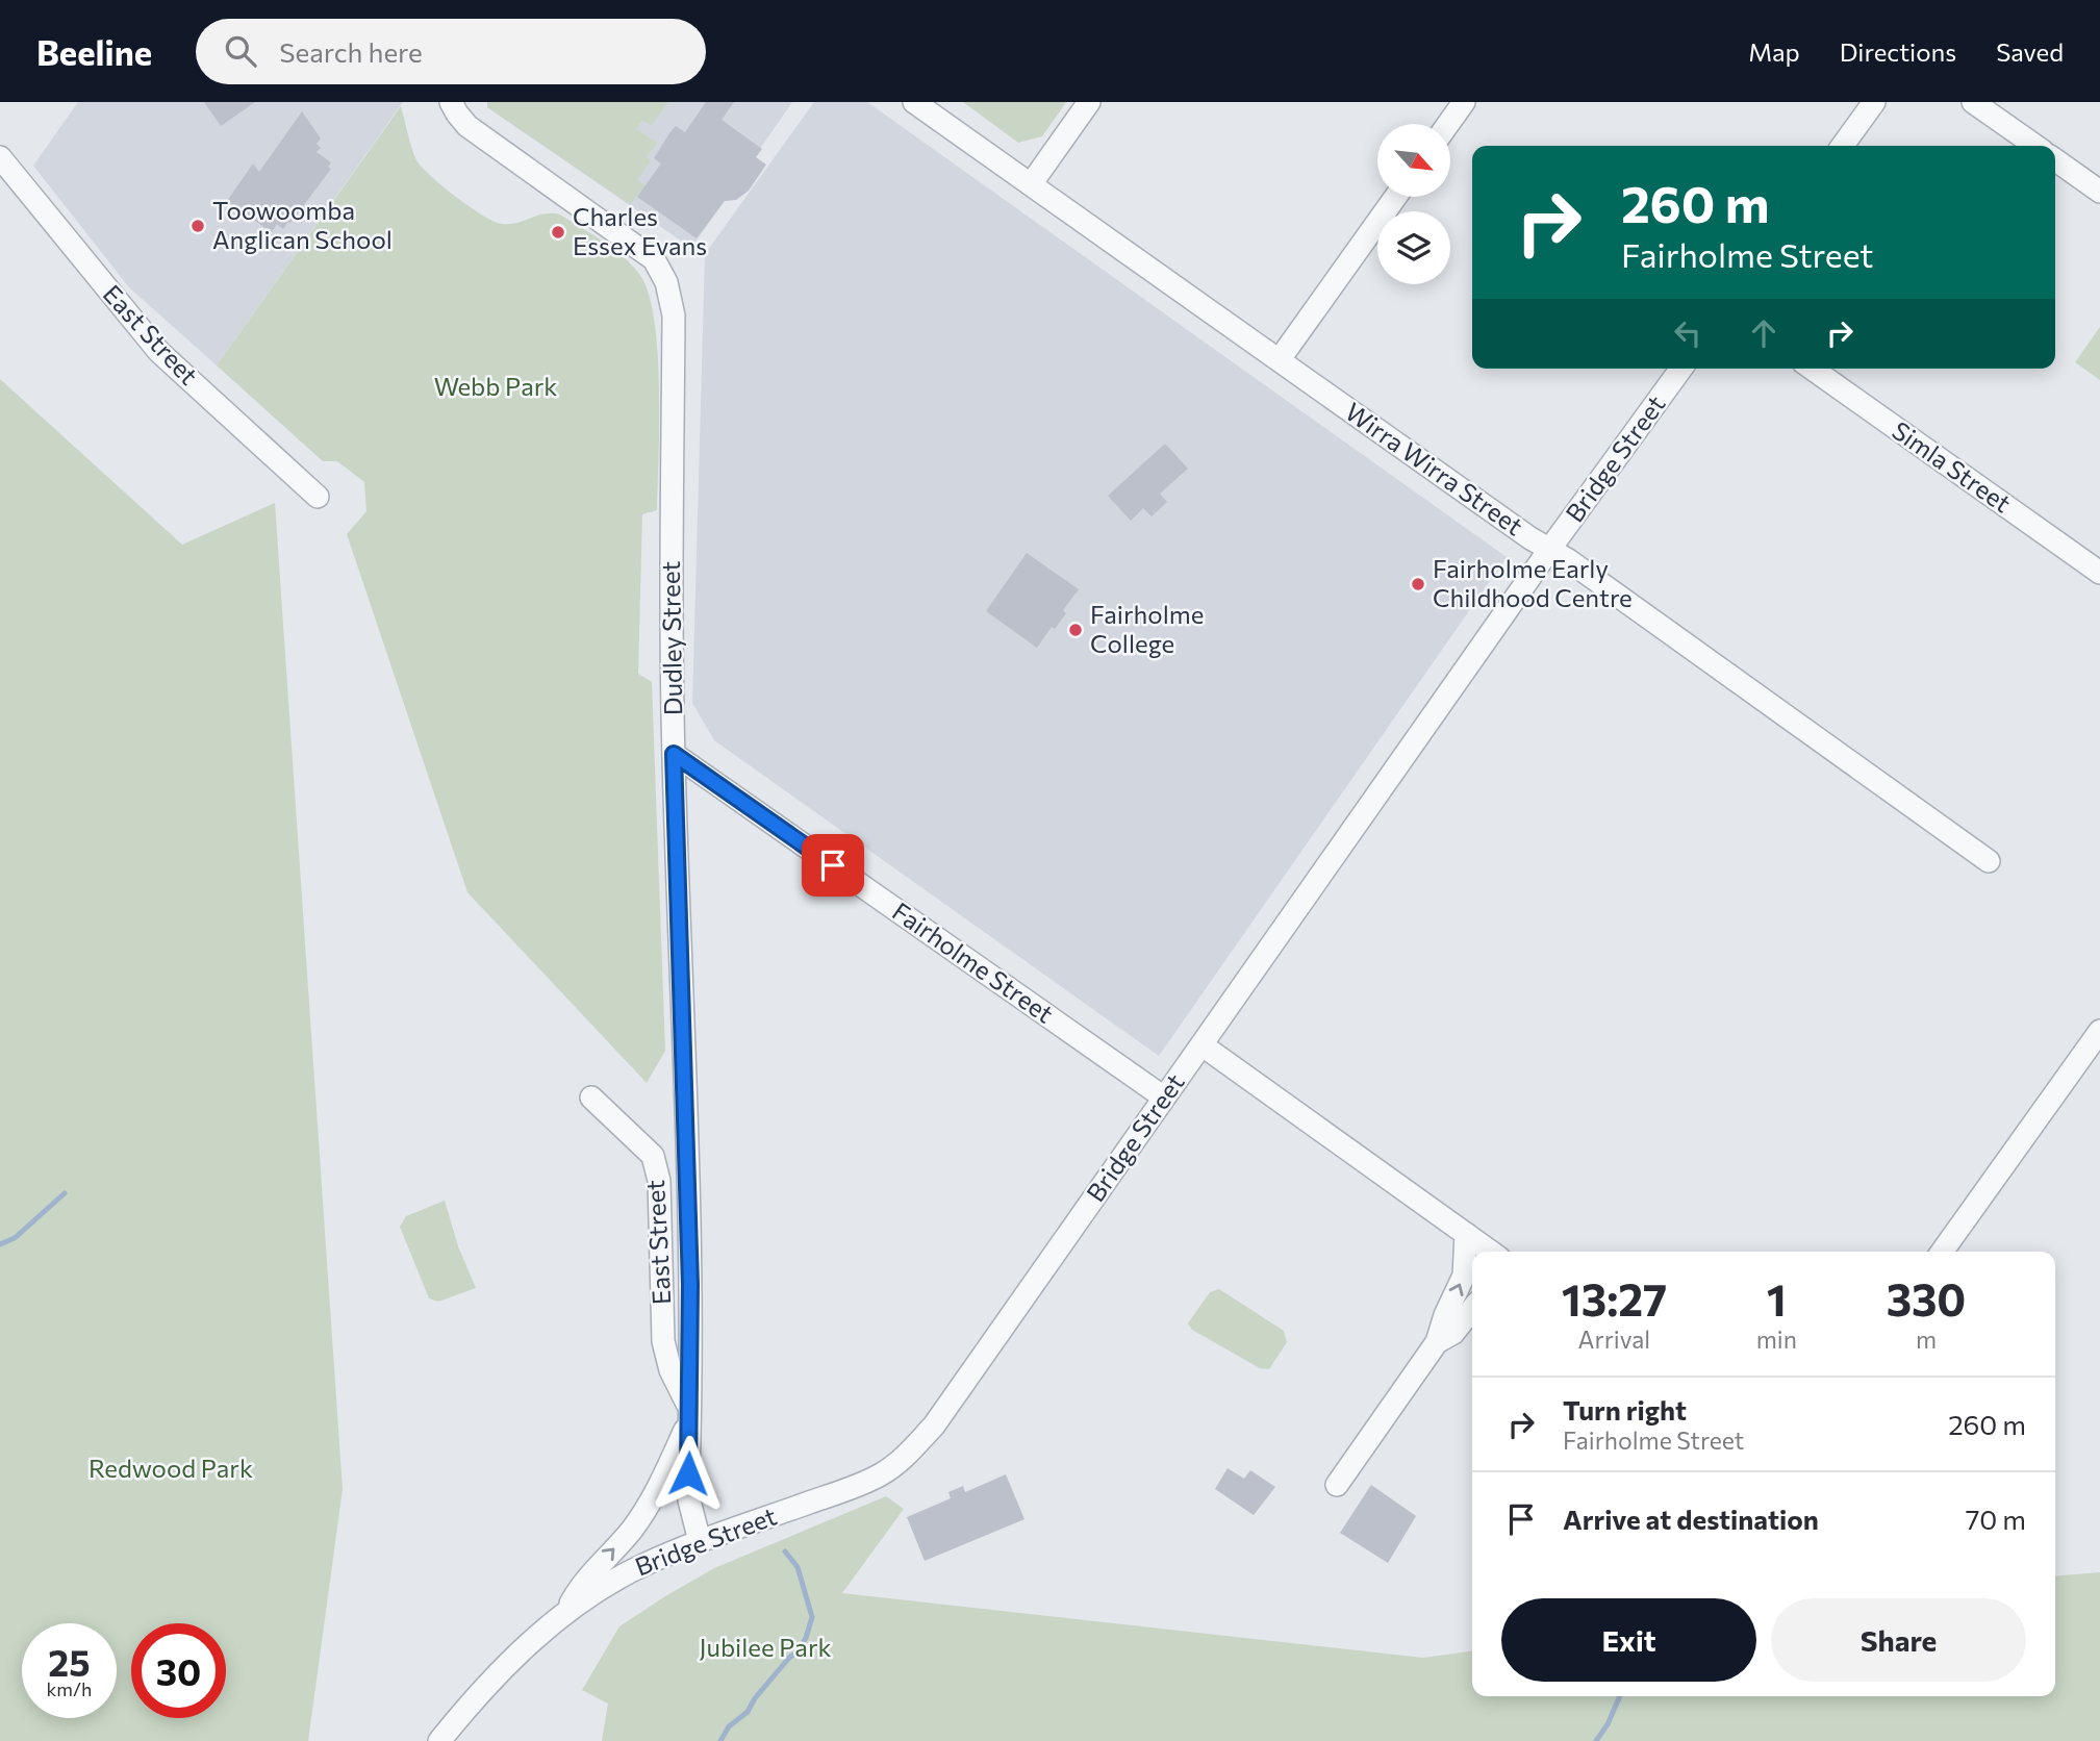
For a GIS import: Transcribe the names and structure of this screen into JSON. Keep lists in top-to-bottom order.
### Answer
{
  "streets": {
    "street": [
      "East Street",
      "Bridge Street",
      "Simla Street",
      "Wirra Wirra Street",
      "Dudley Street",
      "Fairholme Street"
    ]
  },
  "crossings": [
    ["East Street", "Dudley Street"],
    ["Bridge Street", "Wirra Wirra Street"],
    ["Bridge Street", "Dudley Street"],
    ["Bridge Street", "Fairholme Street"],
    ["Dudley Street", "Fairholme Street"]
  ],
  "parks": ["Webb Park", "Redwood Park", "Jubilee Park"],
  "places": [
    "Toowoomba Anglican School",
    "Charles Essex Evans",
    "Fairholme Early Childhood Centre",
    "Fairholme College"
  ],
  "north": "bottom right",
  "page": {
    "header": "Beeline",
    "search": "Search here",
    "nav": ["Map", "Directions", "Saved"],
    "turn": ["260 m", "Fairholme Street"],
    "eta": [
      "13:27",
      "Arrival",
      "1",
      "min",
      "330",
      "m"
    ],
    "list": [
      {
        "name": "Turn right",
        "note": "Fairholme Street",
        "value": "260 m"
      },
      {
        "name": "Arrive at destination",
        "value": "70 m"
      }
    ],
    "buttons": ["Exit", "Share"],
    "speed": "25 km/h",
    "limit": "30"
  }
}
